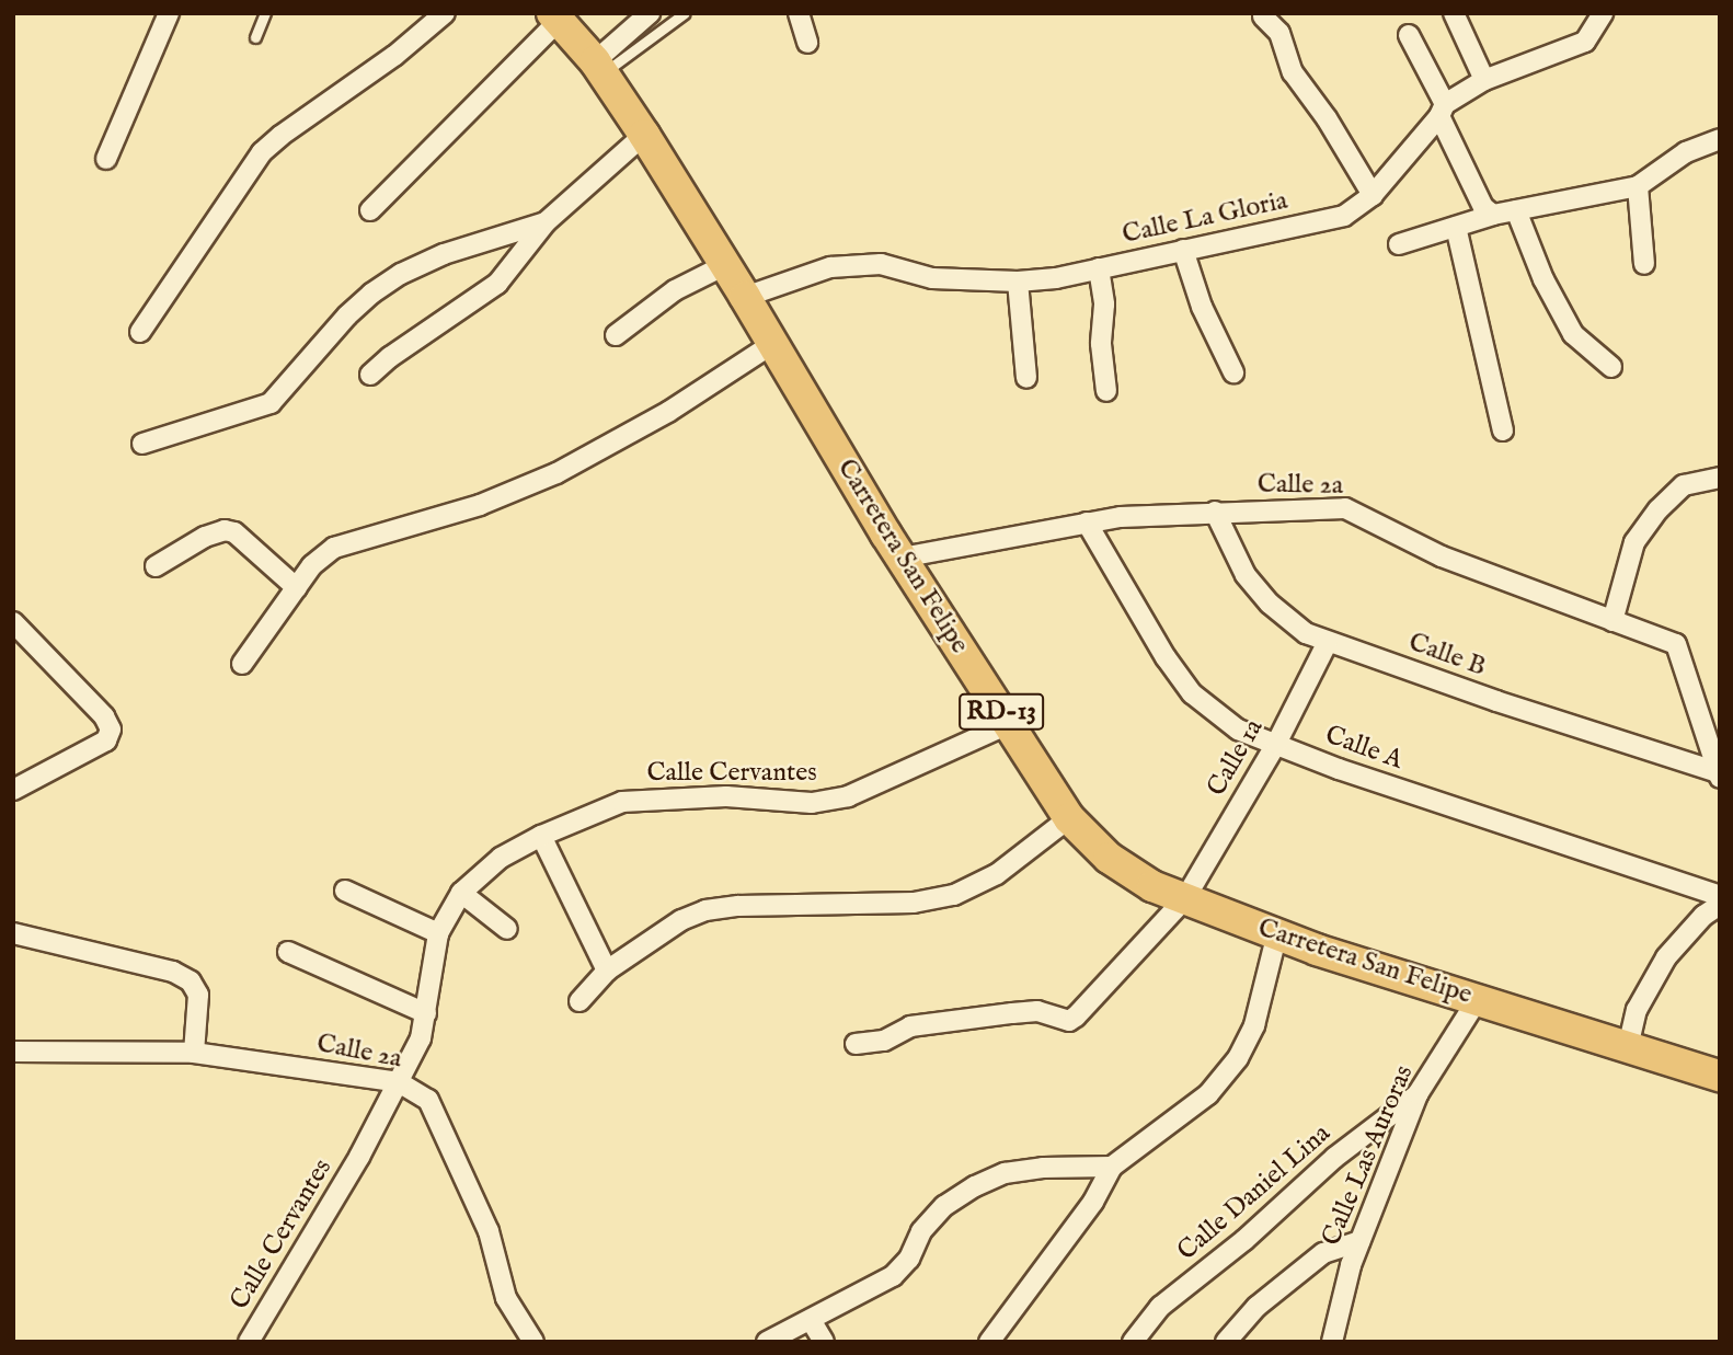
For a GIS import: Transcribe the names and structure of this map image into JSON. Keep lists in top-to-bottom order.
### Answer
{
  "streets": {
    "main road": ["Carretera San Felipe", "RD-13"],
    "street": [
      "Calle La Gloria",
      "Calle 2a",
      "Calle B",
      "Calle A",
      "Calle 1a",
      "Calle Cervantes",
      "Calle Las Auroras",
      "Calle Daniel Lina"
    ]
  },
  "crossings": [
    ["Calle La Gloria", "Carretera San Felipe"],
    ["Calle 2a", "Carretera San Felipe"],
    ["Calle 2a", "Calle B"],
    ["Calle 2a", "Calle A"],
    ["Calle 2a", "Calle Cervantes"],
    ["Carretera San Felipe", "Calle 1a"],
    ["Carretera San Felipe", "Calle Cervantes"],
    ["Carretera San Felipe", "Calle Las Auroras"],
    ["Calle B", "Calle 1a"],
    ["Calle A", "Calle 1a"],
    ["Calle Las Auroras", "Calle Daniel Lina"]
  ]
}
